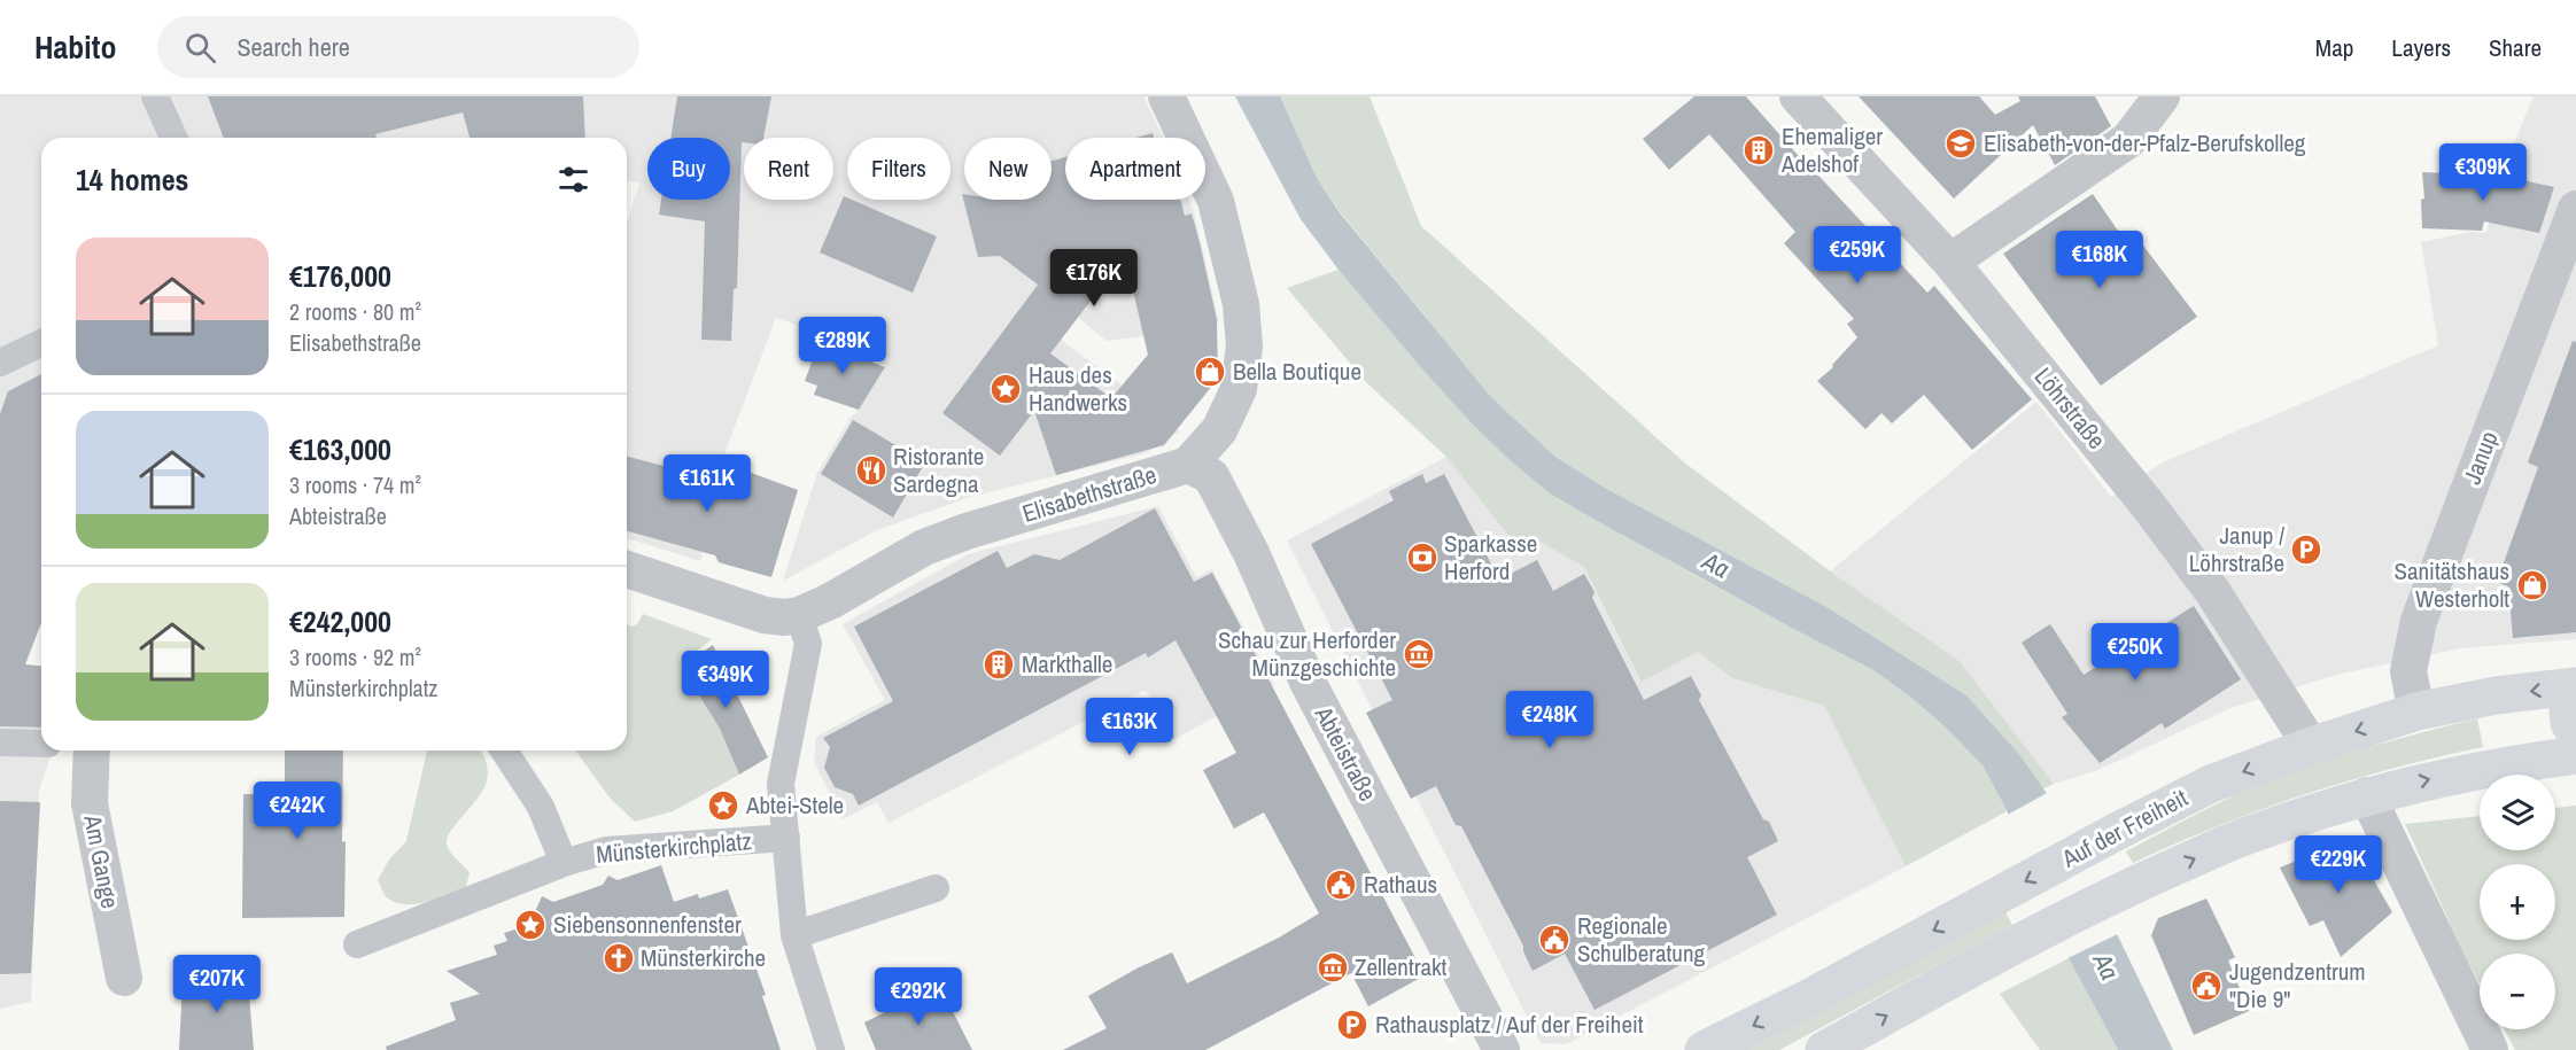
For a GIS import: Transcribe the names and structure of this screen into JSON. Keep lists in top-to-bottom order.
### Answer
{
  "streets": {
    "main road": ["Auf der Freiheit"],
    "street": [
      "Löhrstraße",
      "Janup",
      "Elisabethstraße",
      "Abteistraße",
      "Münsterkirchplatz",
      "Am Gange"
    ]
  },
  "crossings": [
    ["Löhrstraße", "Auf der Freiheit"],
    ["Janup", "Auf der Freiheit"],
    ["Elisabethstraße", "Abteistraße"],
    ["Elisabethstraße", "Münsterkirchplatz"]
  ],
  "water": ["Aa"],
  "places": {
    "school or university": ["Elisabeth-von-der-Pfalz-Berufskolleg"],
    "building": ["Ehemaliger Adelshof", "Markthalle"],
    "shop": ["Bella Boutique", "Sanitätshaus Westerholt"],
    "place": ["Haus des Handwerks", "Abtei-Stele", "Siebensonnenfenster"],
    "restaurant": ["Ristorante Sardegna"],
    "parking": ["Janup / Löhrstraße", "Rathausplatz / Auf der Freiheit"],
    "bank": ["Sparkasse Herford"],
    "museum": ["Schau zur Herforder Münzgeschichte", "Zellentrakt"],
    "public building": ["Rathaus", "Regionale Schulberatung", "Jugendzentrum \"Die 9\""],
    "church": ["Münsterkirche"]
  },
  "page": {
    "header": "Habito",
    "search": "Search here",
    "nav": ["Map", "Layers", "Share"],
    "chip": [
      "Buy",
      "Rent",
      "Filters",
      "New",
      "Apartment"
    ],
    "heading": "14 homes",
    "price": [
      "€309K",
      "€259K",
      "€168K",
      "€176K",
      "€289K",
      "€161K",
      "€250K",
      "€349K",
      "€248K",
      "€163K",
      "€242K",
      "€229K",
      "€207K",
      "€292K"
    ],
    "list": [
      {
        "name": "€176,000",
        "note": "2 rooms · 80 m² · Elisabethstraße"
      },
      {
        "name": "€163,000",
        "note": "3 rooms · 74 m² · Abteistraße"
      },
      {
        "name": "€242,000",
        "note": "3 rooms · 92 m² · Münsterkirchplatz"
      }
    ],
    "map_buttons": ["+", "−"]
  }
}
